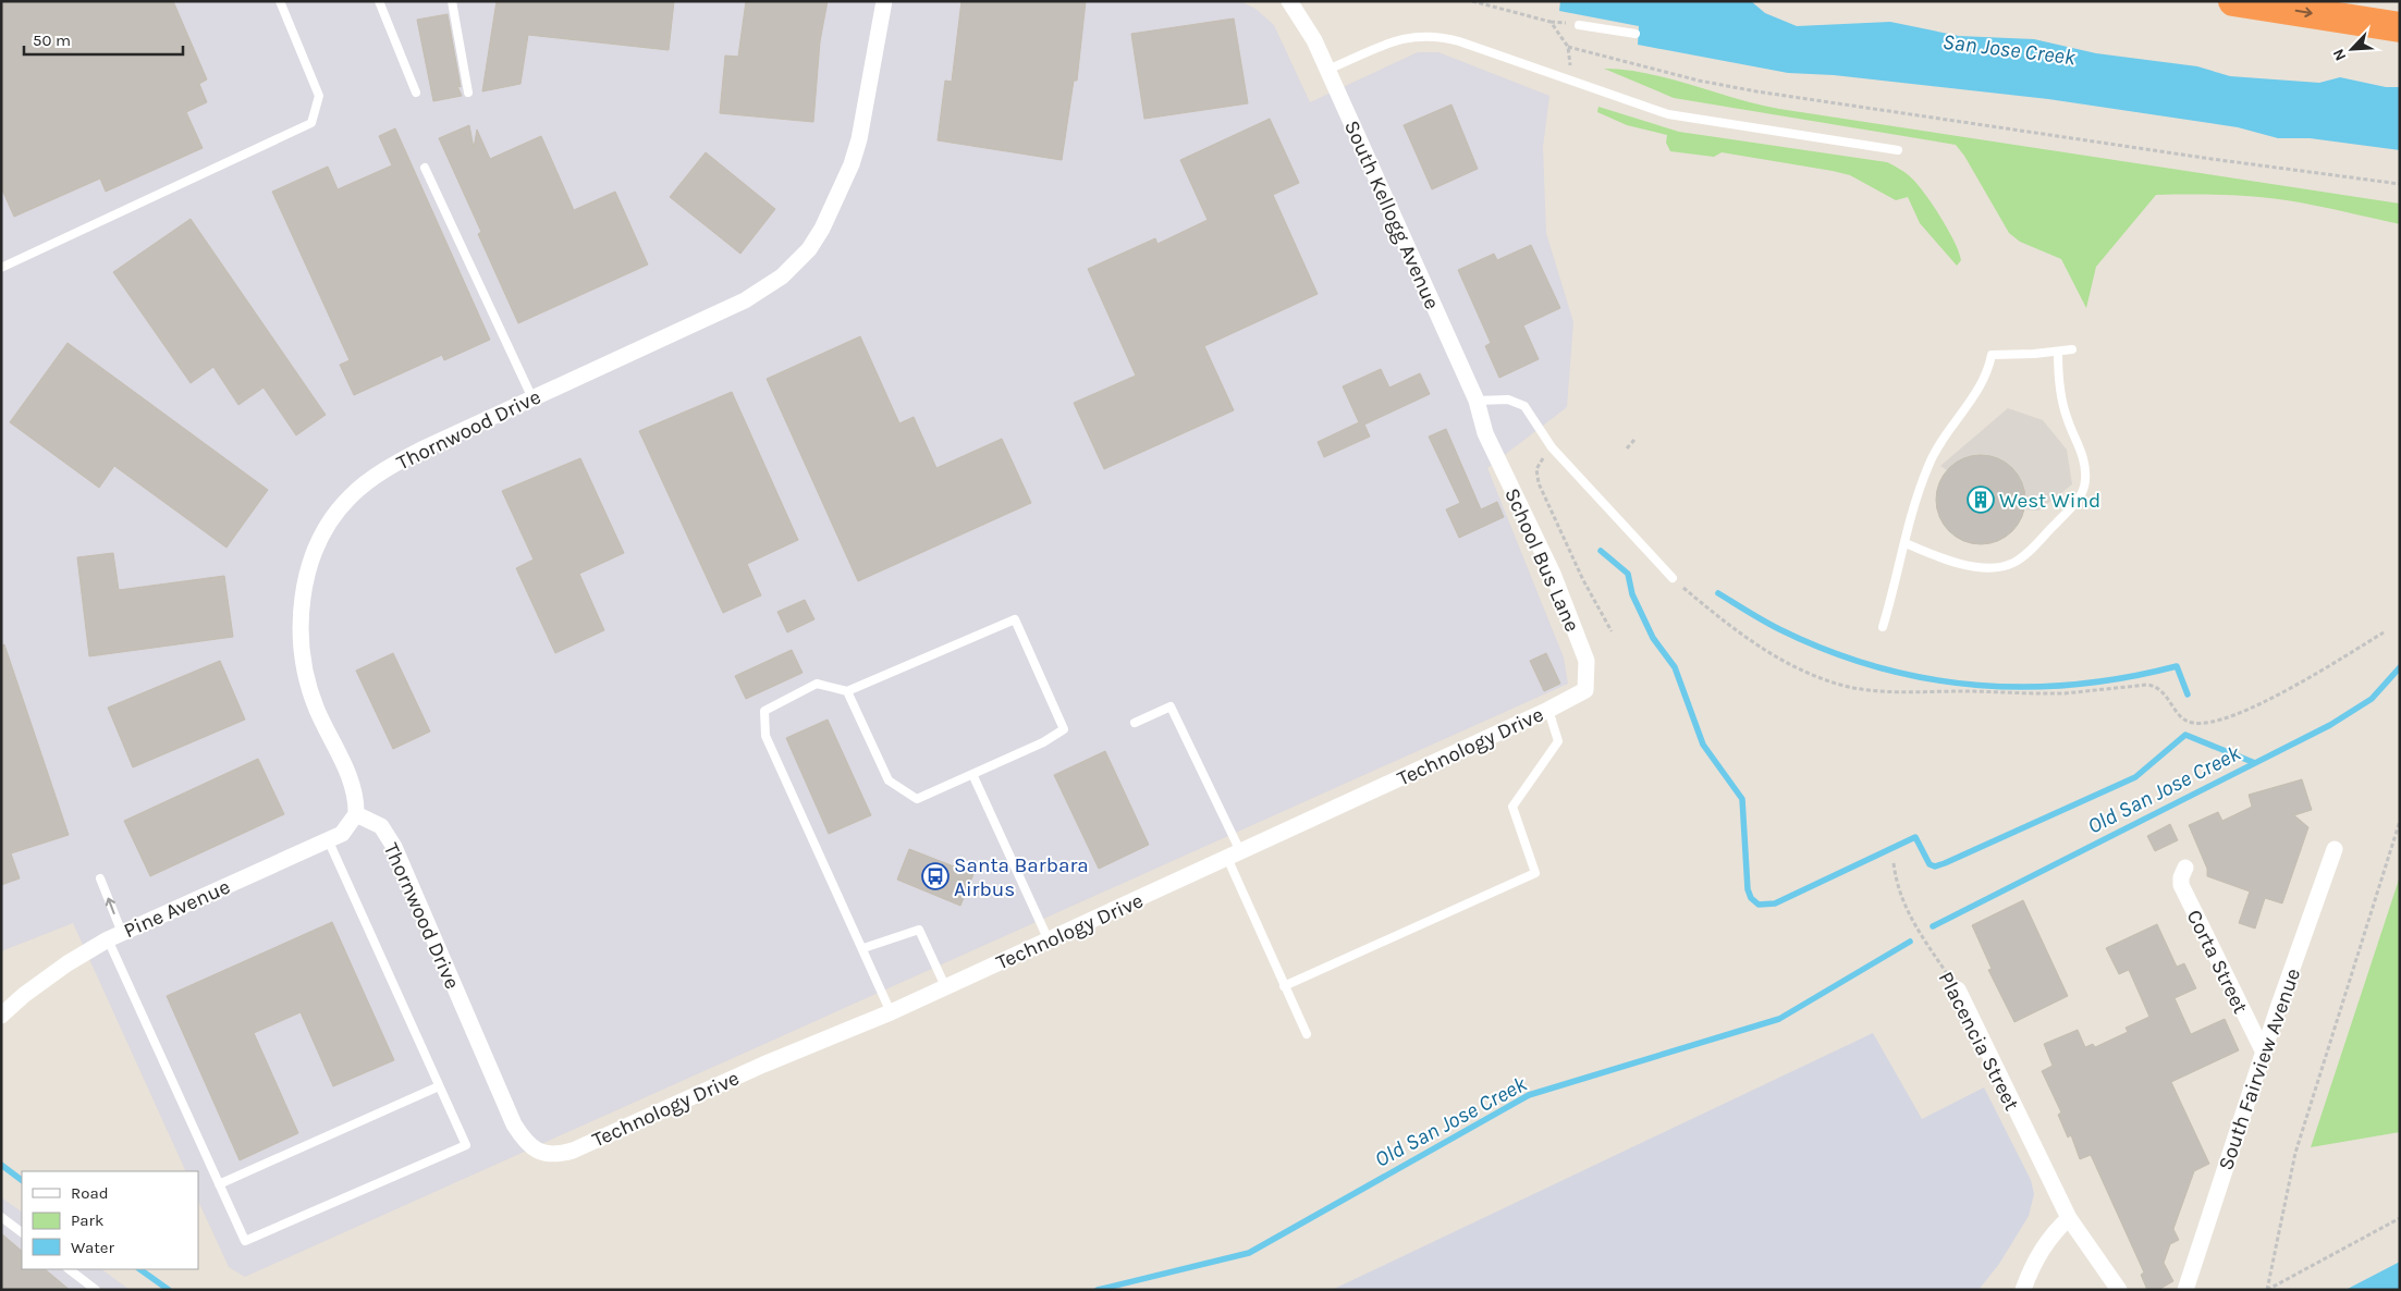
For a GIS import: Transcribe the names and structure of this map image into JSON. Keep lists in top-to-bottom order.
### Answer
{
  "streets": {
    "street": [
      "South Kellogg Avenue",
      "Thornwood Drive",
      "School Bus Lane",
      "Technology Drive",
      "Pine Avenue",
      "Corta Street",
      "Placencia Street",
      "South Fairview Avenue"
    ]
  },
  "crossings": [
    ["South Kellogg Avenue", "School Bus Lane"],
    ["Thornwood Drive", "Technology Drive"],
    ["Thornwood Drive", "Pine Avenue"],
    ["School Bus Lane", "Technology Drive"],
    ["Corta Street", "South Fairview Avenue"]
  ],
  "water": ["San Jose Creek", "Old San Jose Creek"],
  "places": {
    "building": ["West Wind"],
    "bus stop": ["Santa Barbara Airbus"]
  },
  "legend": ["Road", "Park", "Water"],
  "scale_bar": "50 m",
  "north": "bottom left"
}
